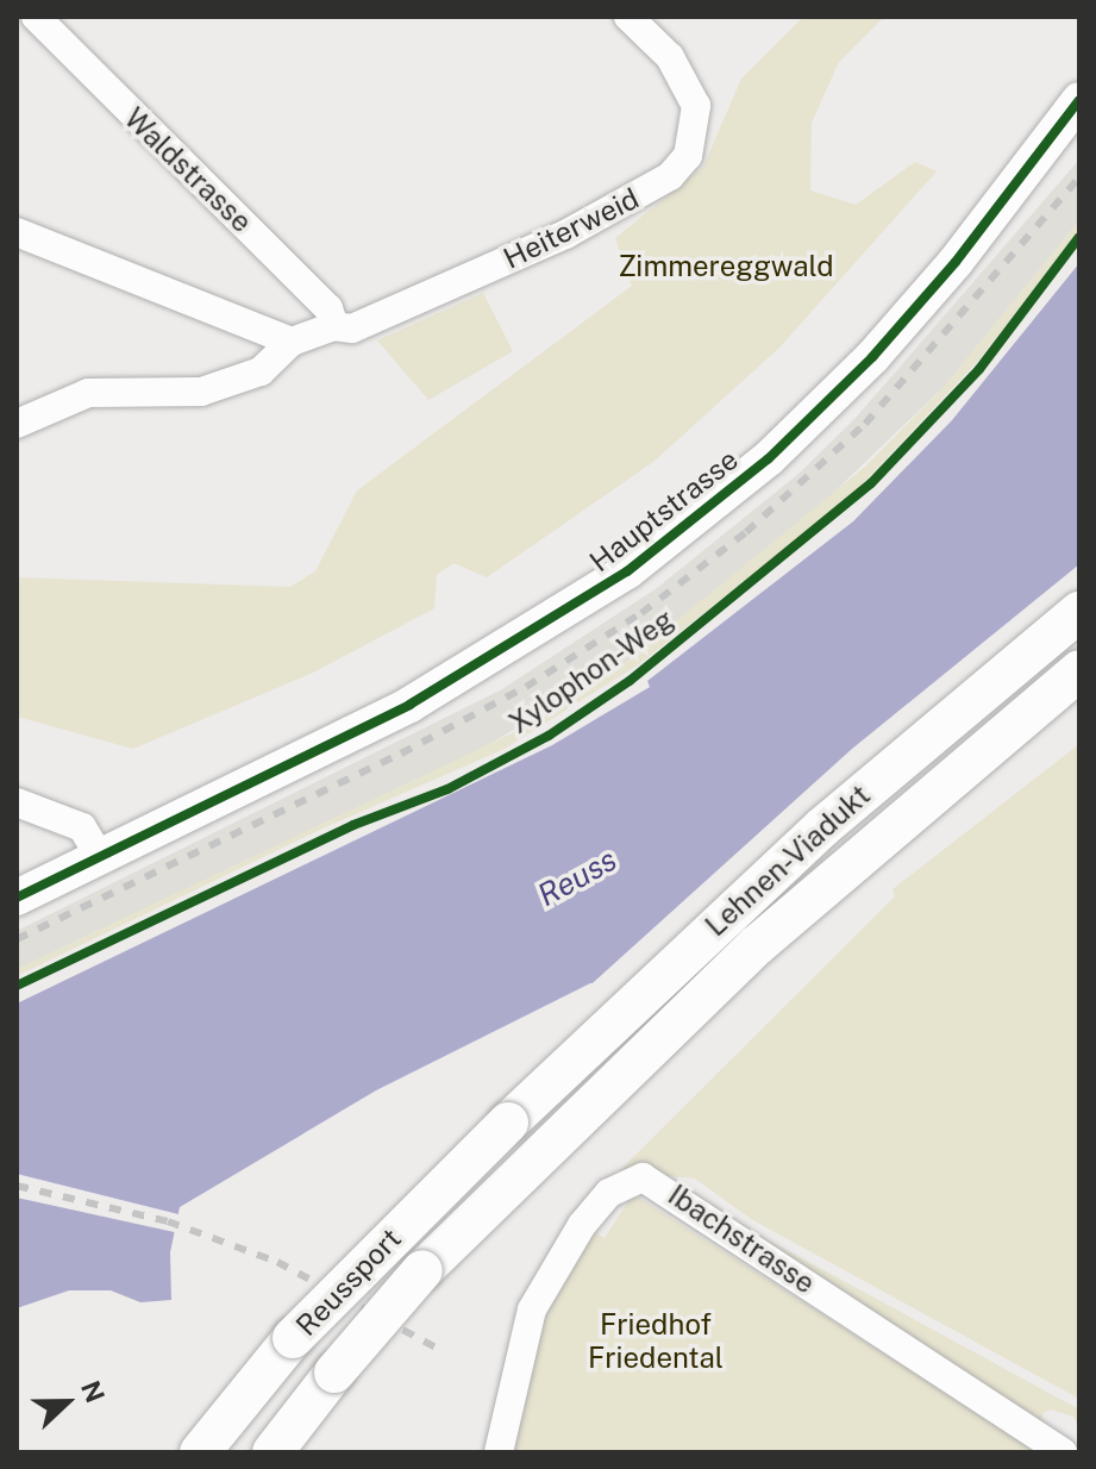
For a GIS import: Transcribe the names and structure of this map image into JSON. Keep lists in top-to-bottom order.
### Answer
{
  "streets": {
    "highway": ["Lehnen-Viadukt", "Reussport"],
    "main road": ["Hauptstrasse"],
    "street": ["Waldstrasse", "Heiterweid", "Ibachstrasse"],
    "cycle path": ["Xylophon-Weg"]
  },
  "crossings": [
    ["Waldstrasse", "Heiterweid"],
    ["Lehnen-Viadukt", "Reussport"]
  ],
  "water": ["Reuss"],
  "parks": ["Zimmereggwald", "Friedhof Friedental"],
  "north": "right"
}
